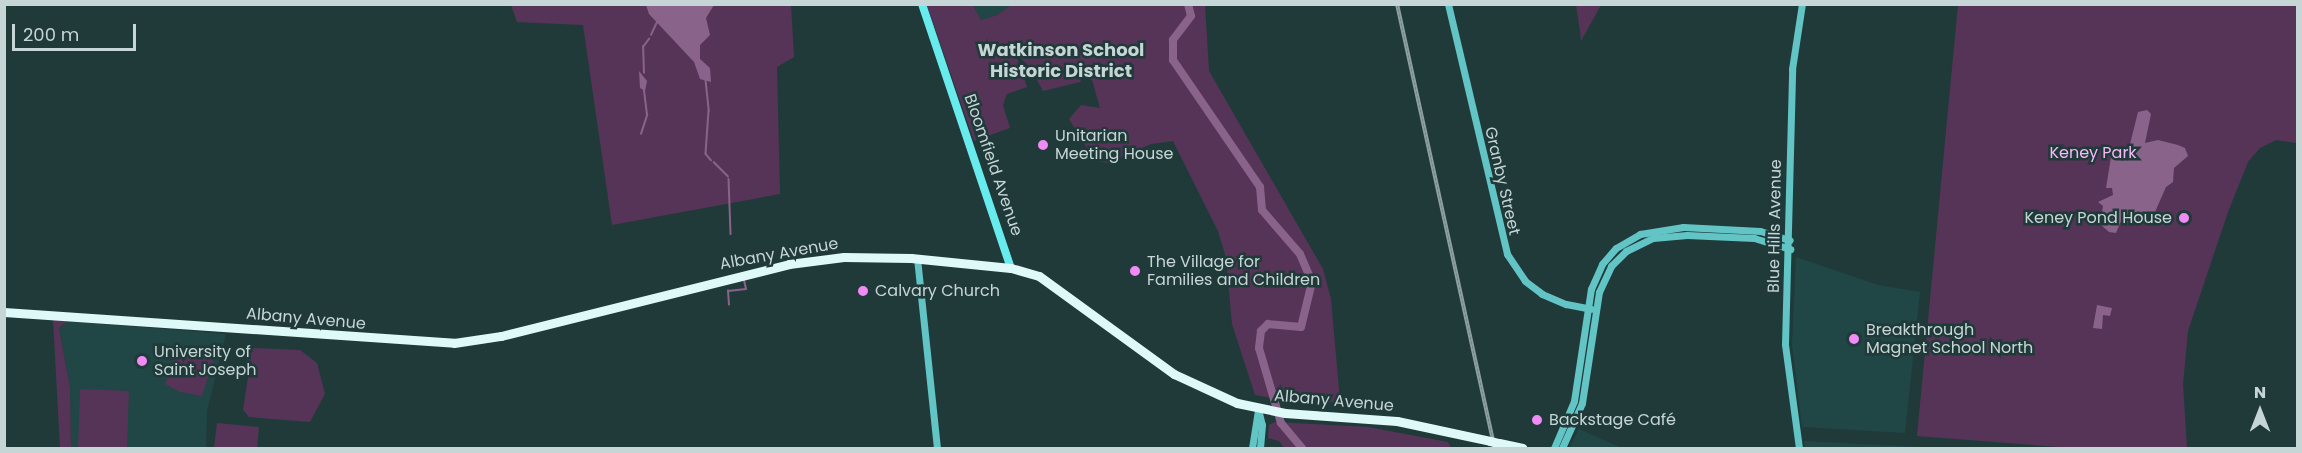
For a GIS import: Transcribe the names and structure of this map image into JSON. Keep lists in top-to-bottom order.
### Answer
{
  "streets": {
    "highway": ["Albany Avenue"],
    "main road": ["Bloomfield Avenue", "Granby Street", "Blue Hills Avenue"]
  },
  "crossings": [
    ["Bloomfield Avenue", "Albany Avenue"]
  ],
  "districts": ["Watkinson School Historic District"],
  "parks": ["Keney Park"],
  "places": [
    "Unitarian Meeting House",
    "Keney Pond House",
    "The Village for Families and Children",
    "Calvary Church",
    "Breakthrough Magnet School North",
    "University of Saint Joseph",
    "Backstage Café"
  ],
  "scale_bar": "200 m",
  "north": "top"
}
